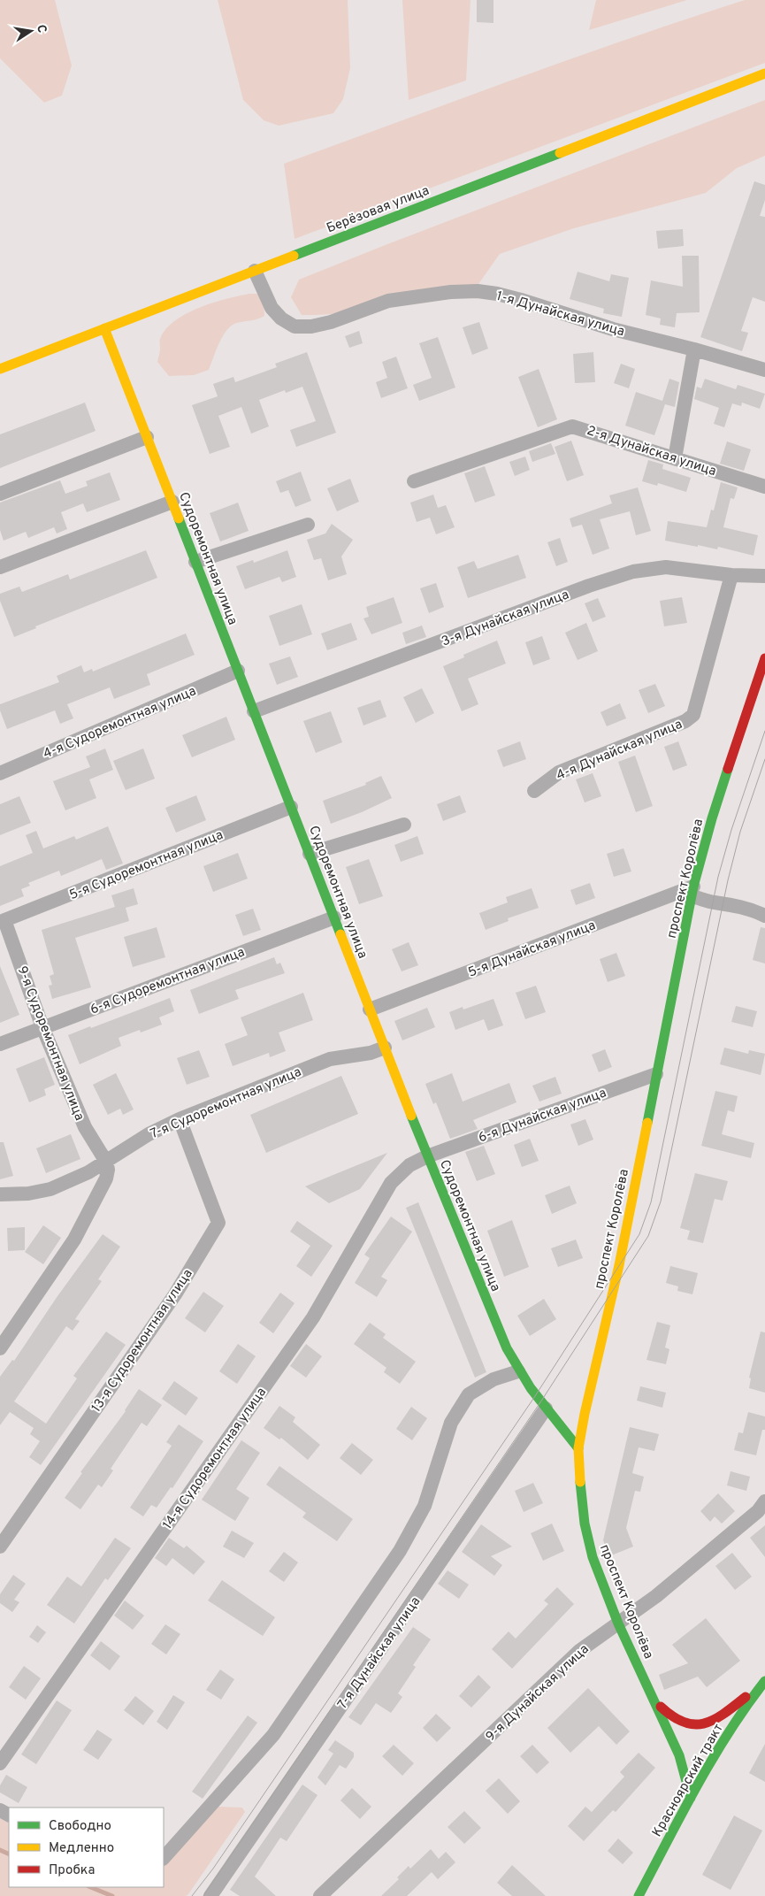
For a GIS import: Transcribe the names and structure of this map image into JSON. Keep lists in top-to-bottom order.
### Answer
{
  "streets": {
    "main road": [
      "Берёзовая улица",
      "Судоремонтная улица",
      "проспект Королёва",
      "Красноярский тракт"
    ],
    "street": [
      "1-я Дунайская улица",
      "2-я Дунайская улица",
      "3-я Дунайская улица",
      "4-я Судоремонтная улица",
      "4-я Дунайская улица",
      "5-я Судоремонтная улица",
      "5-я Дунайская улица",
      "6-я Судоремонтная улица",
      "9-я Судоремонтная улица",
      "7-я Судоремонтная улица",
      "6-я Дунайская улица",
      "13-я Судоремонтная улица",
      "14-я Судоремонтная улица",
      "7-я Дунайская улица",
      "9-я Дунайская улица"
    ]
  },
  "crossings": [
    ["Берёзовая улица", "1-я Дунайская улица"],
    ["Берёзовая улица", "Судоремонтная улица"],
    ["Судоремонтная улица", "3-я Дунайская улица"],
    ["Судоремонтная улица", "4-я Судоремонтная улица"],
    ["Судоремонтная улица", "5-я Судоремонтная улица"],
    ["Судоремонтная улица", "проспект Королёва"],
    ["Судоремонтная улица", "5-я Дунайская улица"],
    ["Судоремонтная улица", "6-я Судоремонтная улица"],
    ["Судоремонтная улица", "7-я Судоремонтная улица"],
    ["Судоремонтная улица", "6-я Дунайская улица"],
    ["Судоремонтная улица", "14-я Судоремонтная улица"],
    ["Судоремонтная улица", "7-я Дунайская улица"],
    ["3-я Дунайская улица", "4-я Дунайская улица"],
    ["5-я Судоремонтная улица", "9-я Судоремонтная улица"],
    ["проспект Королёва", "5-я Дунайская улица"],
    ["проспект Королёва", "6-я Дунайская улица"],
    ["проспект Королёва", "9-я Дунайская улица"],
    ["проспект Королёва", "Красноярский тракт"],
    ["6-я Судоремонтная улица", "9-я Судоремонтная улица"],
    ["9-я Судоремонтная улица", "7-я Судоремонтная улица"],
    ["7-я Судоремонтная улица", "13-я Судоремонтная улица"],
    ["6-я Дунайская улица", "14-я Судоремонтная улица"]
  ],
  "legend": ["Свободно", "Медленно", "Пробка"],
  "north": "right"
}
